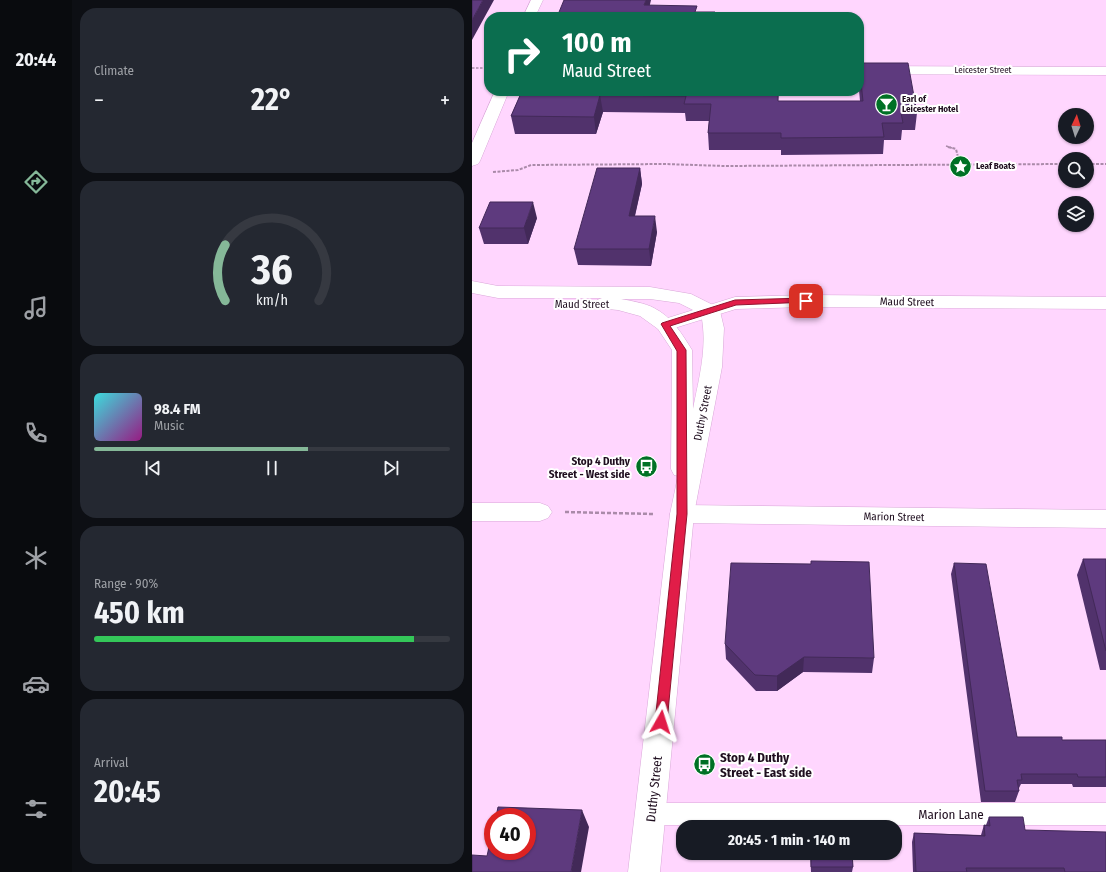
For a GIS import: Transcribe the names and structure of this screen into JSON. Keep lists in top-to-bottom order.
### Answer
{
  "streets": {
    "street": [
      "Leicester Street",
      "Maud Street",
      "Duthy Street",
      "Marion Street"
    ],
    "lane": ["Marion Lane"]
  },
  "crossings": [
    ["Maud Street", "Duthy Street"],
    ["Duthy Street", "Marion Street"],
    ["Duthy Street", "Marion Lane"]
  ],
  "places": {
    "bar": ["Earl of Leicester Hotel"],
    "place": ["Leaf Boats"],
    "bus stop": ["Stop 4 Duthy Street - West side", "Stop 4 Duthy Street - East side"]
  },
  "north": "top",
  "page": {
    "tabs": "20:44",
    "tile": [
      "Climate",
      ["Range · 90%", "450 km"],
      ["Arrival", "20:45"]
    ],
    "turn": ["100 m", "Maud Street"],
    "heat": ["−", "22°", "+"],
    "song": ["98.4 FM", "Music"],
    "limit": "40",
    "trip": "20:45 · 1 min · 140 m",
    "gauge": ["36", "km/h"]
  }
}
